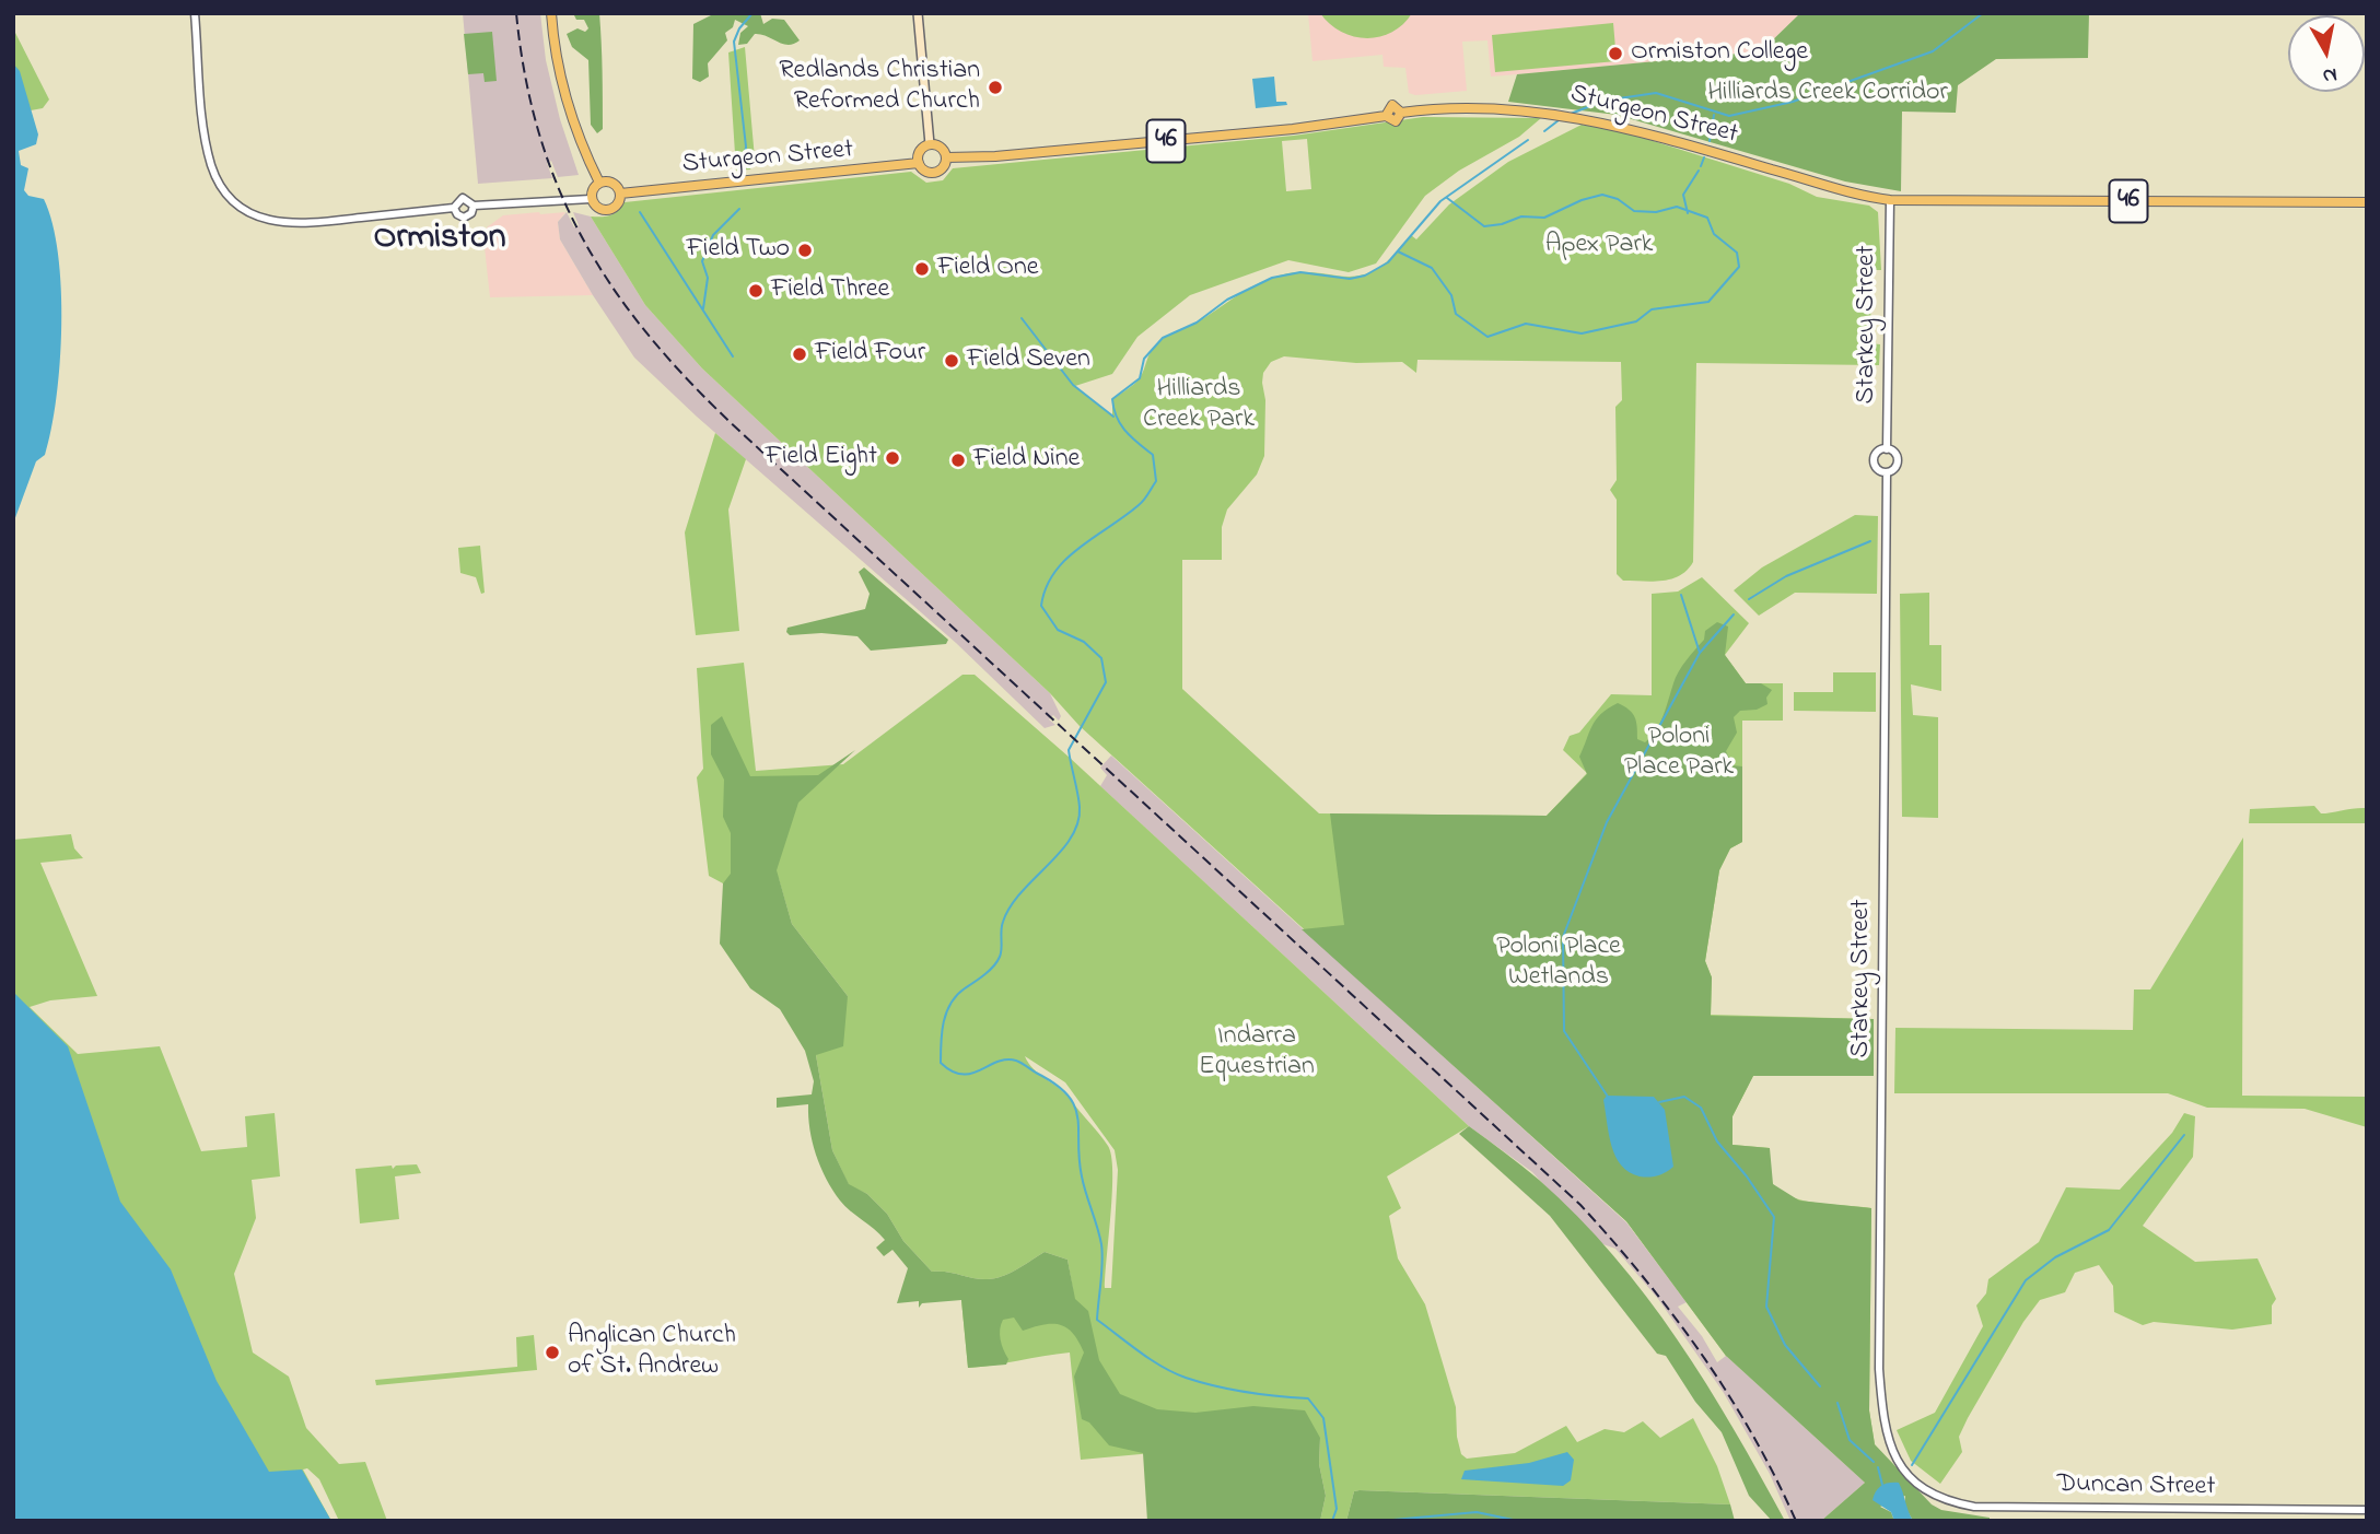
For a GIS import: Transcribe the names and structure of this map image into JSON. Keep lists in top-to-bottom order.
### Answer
{
  "streets": {
    "main road": ["Sturgeon Street", "46"],
    "street": ["Starkey Street", "Duncan Street"]
  },
  "crossings": [
    ["Sturgeon Street", "46"],
    ["Sturgeon Street", "Starkey Street"],
    ["46", "Starkey Street"],
    ["Starkey Street", "Duncan Street"]
  ],
  "districts": ["Ormiston"],
  "parks": [
    "Hilliards Creek Corridor",
    "Apex Park",
    "Hilliards Creek Park",
    "Poloni Place Park",
    "Poloni Place Wetlands",
    "Indarra Equestrian"
  ],
  "places": [
    "Ormiston College",
    "Redlands Christian Reformed Church",
    "Field Two",
    "Field One",
    "Field Three",
    "Field Four",
    "Field Seven",
    "Field Eight",
    "Field Nine",
    "Anglican Church of St. Andrew"
  ],
  "north": "bottom"
}
